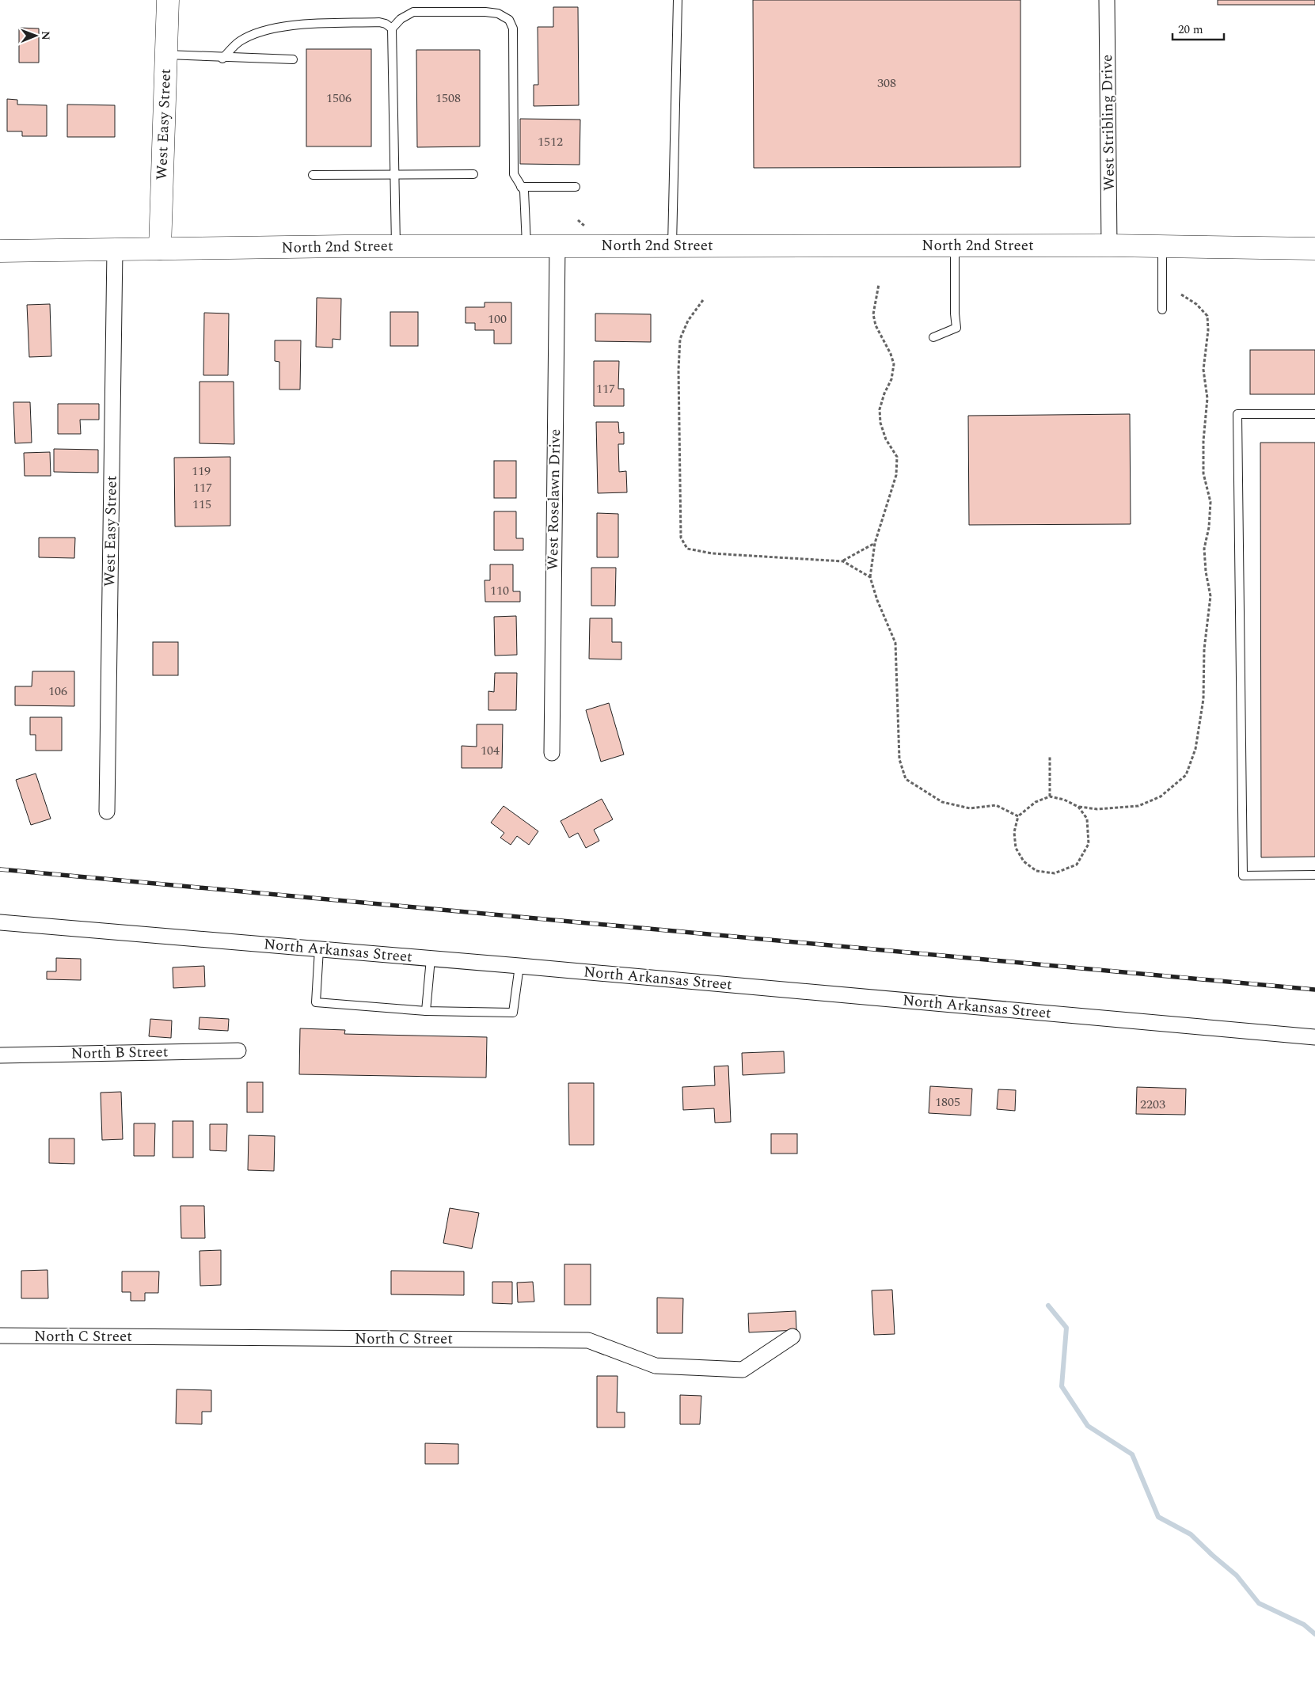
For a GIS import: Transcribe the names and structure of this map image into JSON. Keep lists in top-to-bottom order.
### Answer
{
  "streets": {
    "main road": ["West Easy Street", "North 2nd Street"],
    "street": [
      "West Stribling Drive",
      "West Roselawn Drive",
      "North Arkansas Street",
      "North B Street",
      "North C Street"
    ]
  },
  "crossings": [
    ["West Stribling Drive", "North 2nd Street"],
    ["West Easy Street", "North 2nd Street"],
    ["North 2nd Street", "West Roselawn Drive"]
  ],
  "house_numbers": [
    "308",
    "1506",
    "1508",
    "1512",
    "100",
    "117",
    "119",
    "117",
    "115",
    "110",
    "106",
    "104",
    "1805",
    "2203"
  ],
  "scale_bar": "20 m",
  "north": "right"
}
